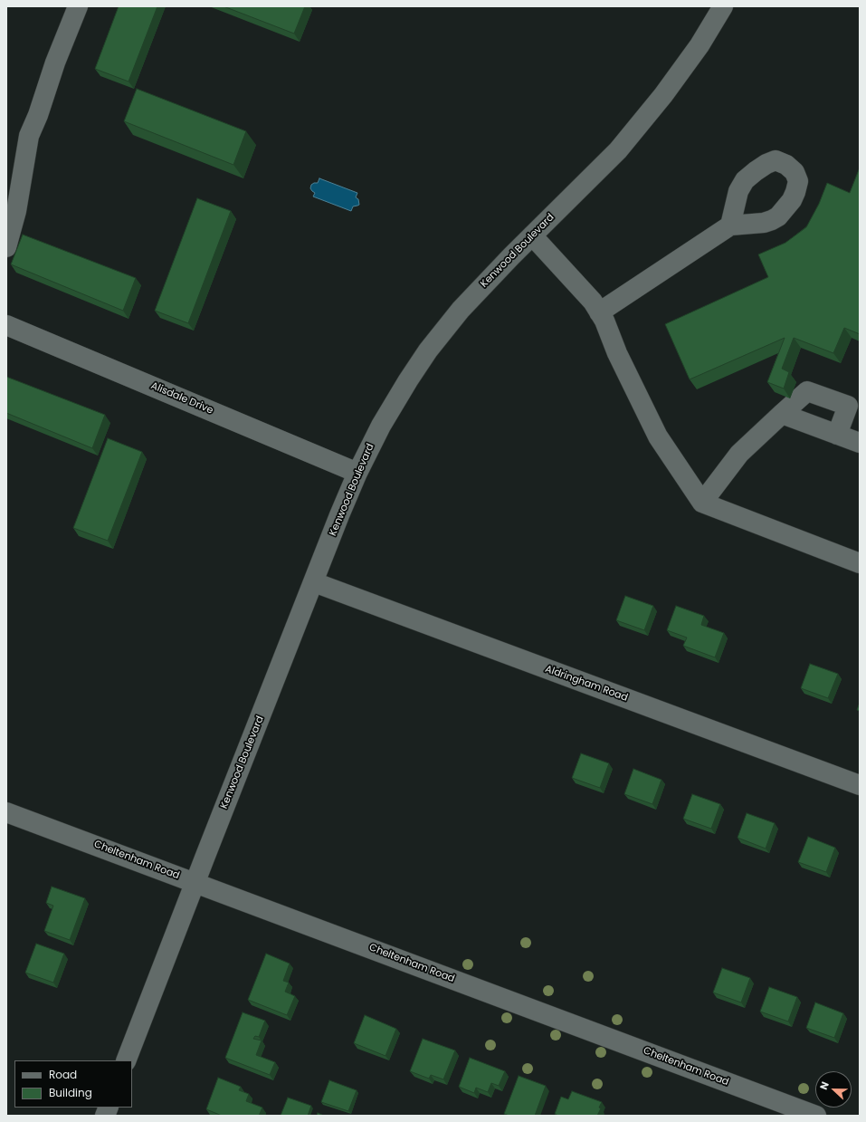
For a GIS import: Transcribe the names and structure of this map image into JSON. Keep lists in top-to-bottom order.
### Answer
{
  "streets": {
    "street": [
      "Kenwood Boulevard",
      "Alisdale Drive",
      "Aldringham Road",
      "Cheltenham Road"
    ]
  },
  "crossings": [
    ["Kenwood Boulevard", "Alisdale Drive"],
    ["Kenwood Boulevard", "Aldringham Road"],
    ["Kenwood Boulevard", "Cheltenham Road"]
  ],
  "legend": ["Road", "Building"],
  "north": "left"
}
